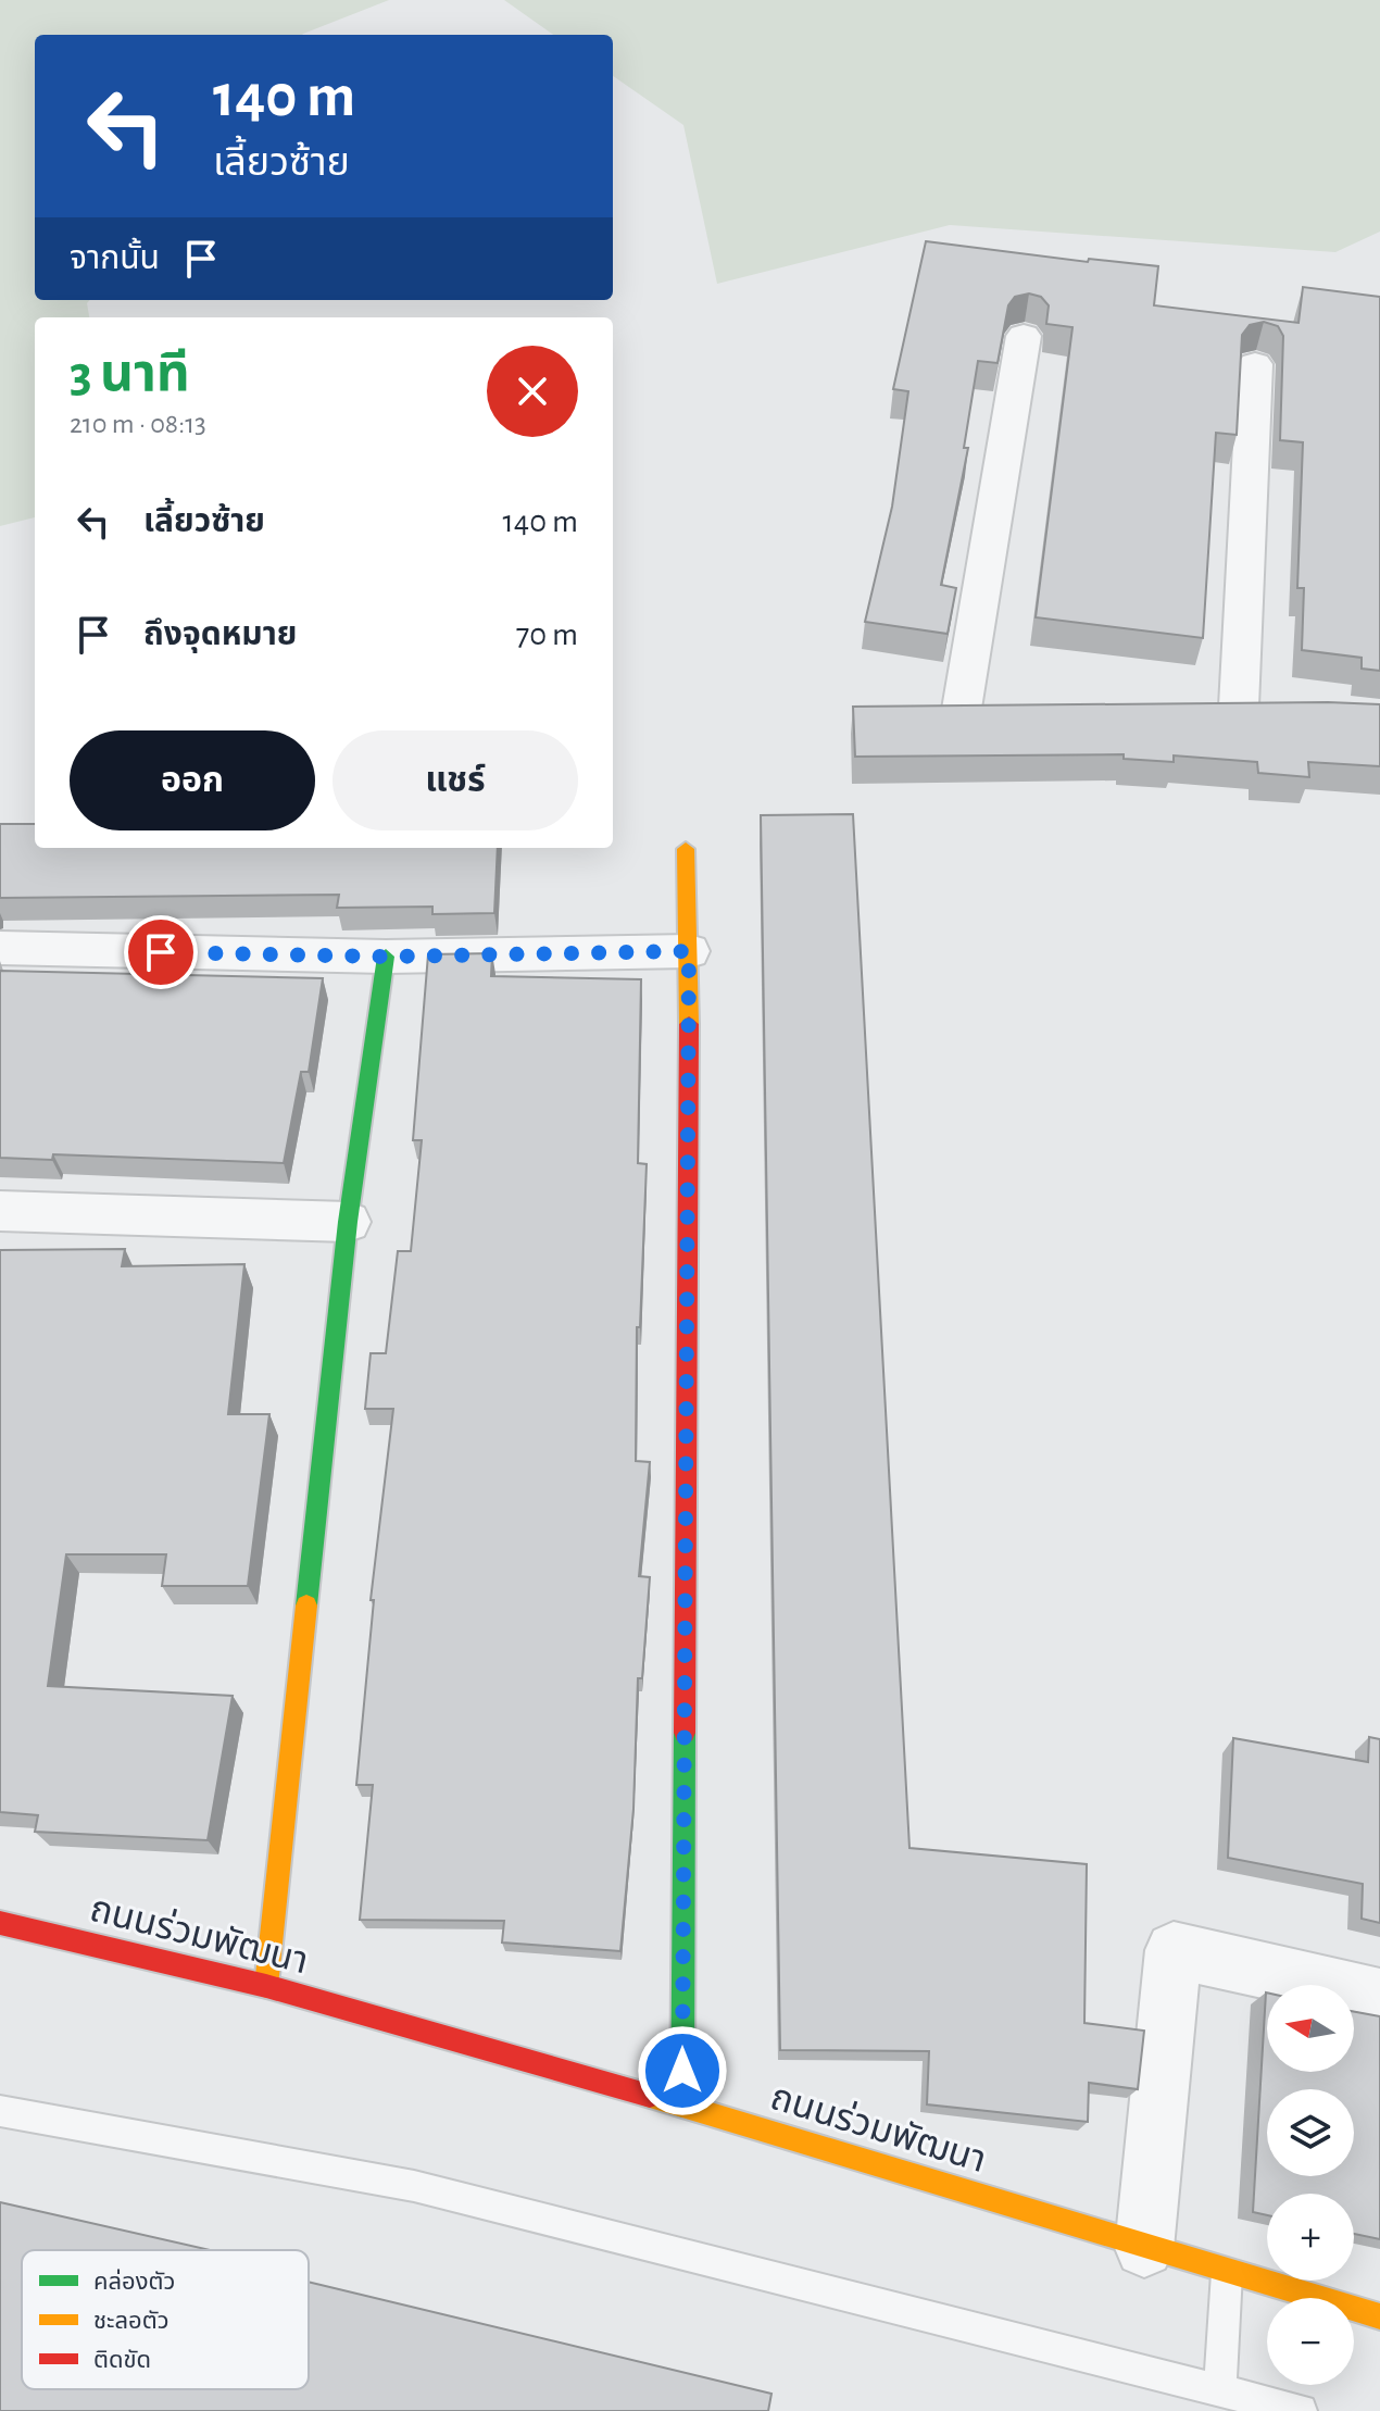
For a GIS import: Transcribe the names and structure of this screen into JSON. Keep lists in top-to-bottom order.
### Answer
{
  "streets": {
    "street": ["ถนนร่วมพัฒนา"]
  },
  "legend": ["คล่องตัว", "ชะลอตัว", "ติดขัด"],
  "north": "left",
  "page": {
    "turn": ["140 m", "เลี้ยวซ้าย"],
    "then": "จากนั้น",
    "heading": ["3 นาที", "210 m · 08:13"],
    "list": [
      {
        "name": "เลี้ยวซ้าย",
        "value": "140 m"
      },
      {
        "name": "ถึงจุดหมาย",
        "value": "70 m"
      }
    ],
    "buttons": ["ออก", "แชร์"],
    "map_buttons": ["+", "−"]
  }
}
